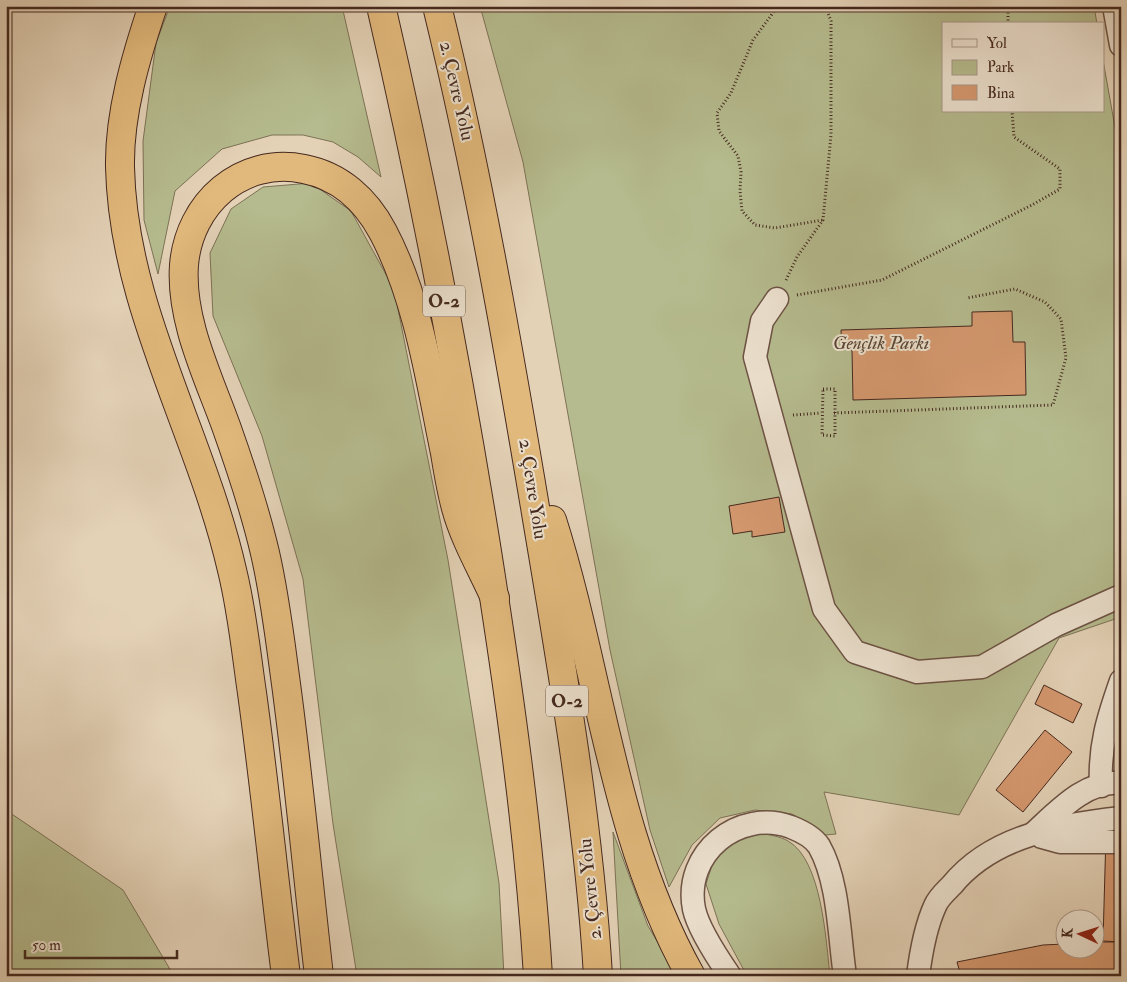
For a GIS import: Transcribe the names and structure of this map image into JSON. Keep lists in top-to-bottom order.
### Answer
{
  "streets": {
    "highway": ["2. Çevre Yolu", "O-2"]
  },
  "parks": ["Gençlik Parkı"],
  "legend": ["Yol", "Park", "Bina"],
  "scale_bar": "50 m",
  "north": "left"
}
